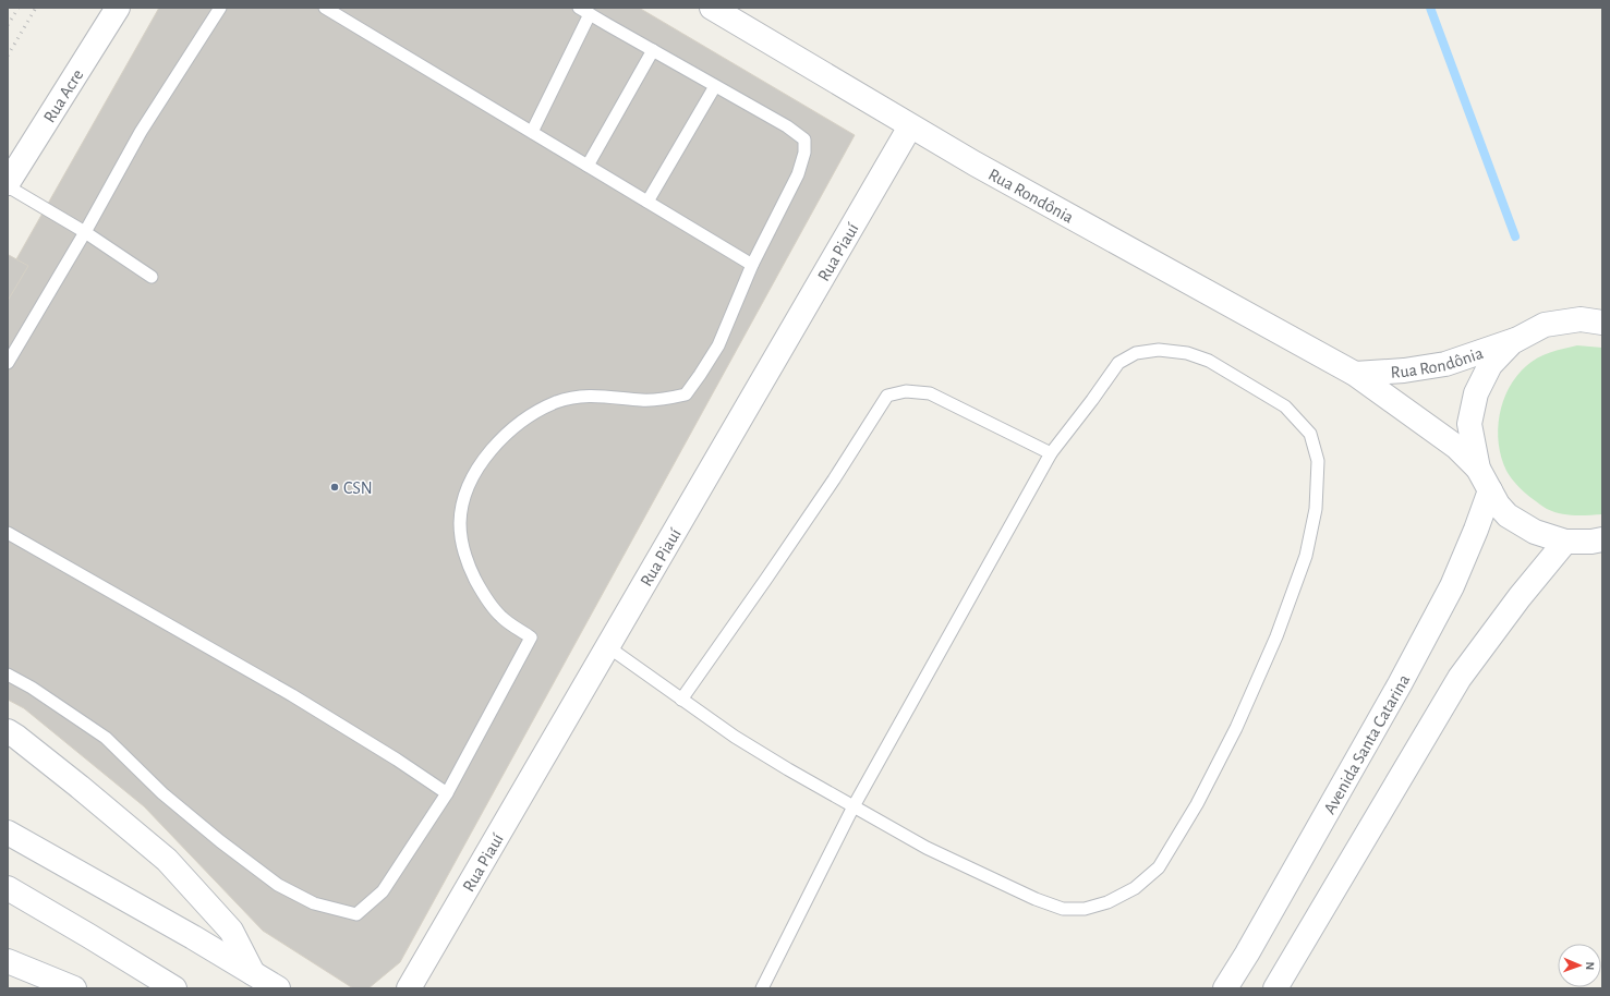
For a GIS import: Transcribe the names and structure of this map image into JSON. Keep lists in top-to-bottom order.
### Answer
{
  "streets": {
    "street": [
      "Rua Acre",
      "Rua Rondônia",
      "Rua Piauí",
      "Avenida Santa Catarina"
    ]
  },
  "crossings": [
    ["Rua Rondônia", "Rua Piauí"]
  ],
  "places": ["CSN"],
  "north": "right"
}
